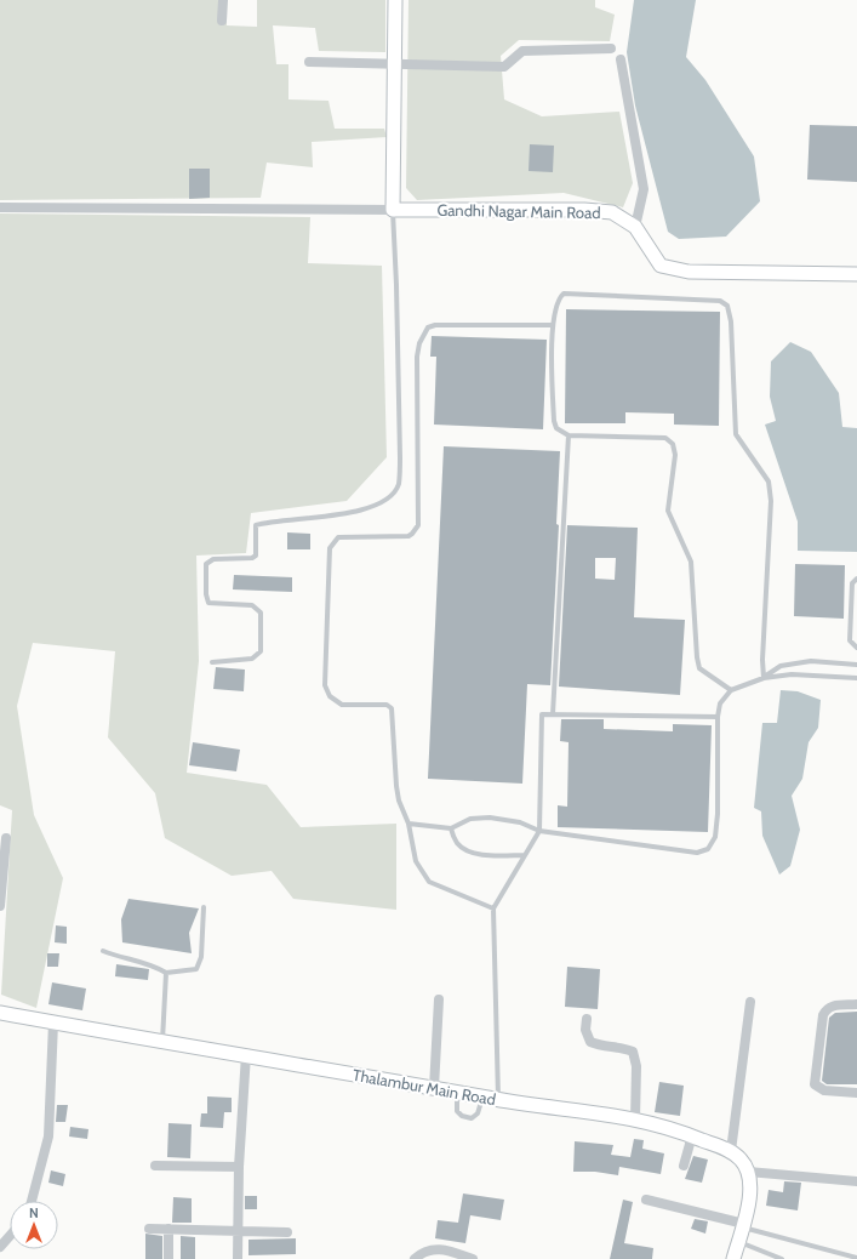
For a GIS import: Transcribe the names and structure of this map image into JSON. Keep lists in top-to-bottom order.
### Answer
{
  "streets": {
    "street": ["Gandhi Nagar Main Road", "Thalambur Main Road"]
  },
  "north": "top"
}
